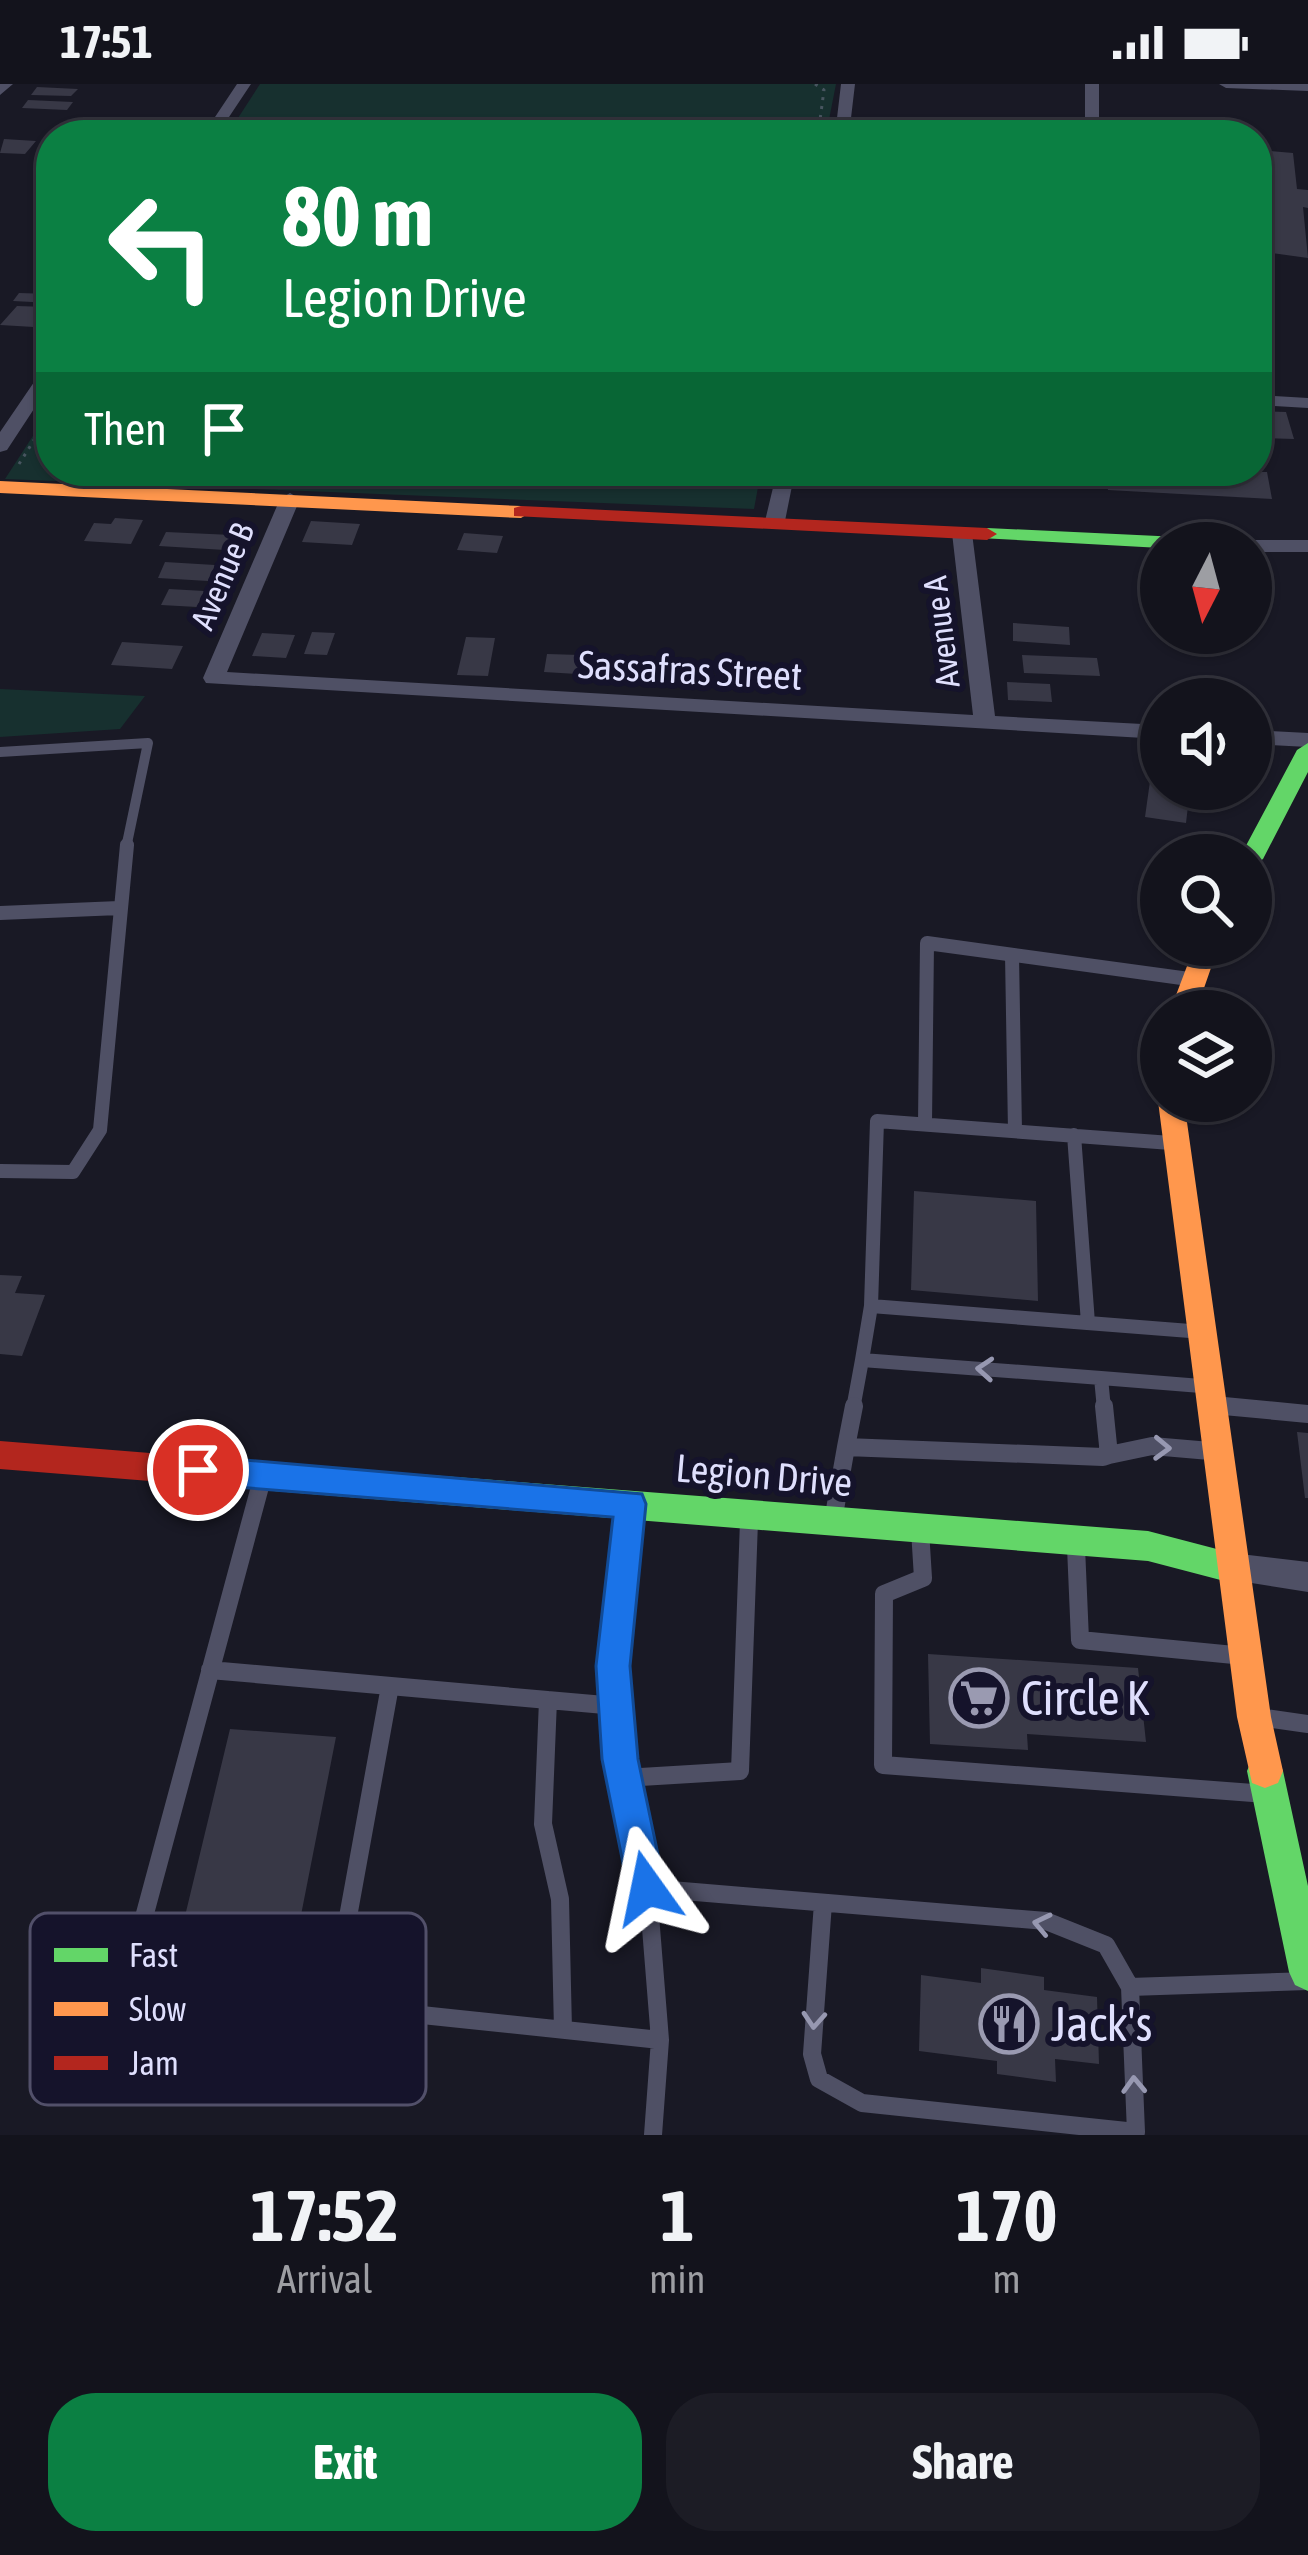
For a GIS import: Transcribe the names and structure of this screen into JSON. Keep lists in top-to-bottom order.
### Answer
{
  "streets": {
    "street": [
      "Avenue B",
      "Avenue A",
      "Sassafras Street",
      "Legion Drive"
    ]
  },
  "crossings": [
    ["Avenue B", "Sassafras Street"],
    ["Avenue A", "Sassafras Street"]
  ],
  "places": {
    "supermarket": ["Circle K"],
    "restaurant": ["Jack's"]
  },
  "legend": ["Fast", "Slow", "Jam"],
  "north": "bottom",
  "page": {
    "status": "17:51",
    "turn": ["80 m", "Legion Drive"],
    "then": "Then",
    "eta": [
      "17:52",
      "Arrival",
      "1",
      "min",
      "170",
      "m"
    ],
    "buttons": ["Exit", "Share"]
  }
}
